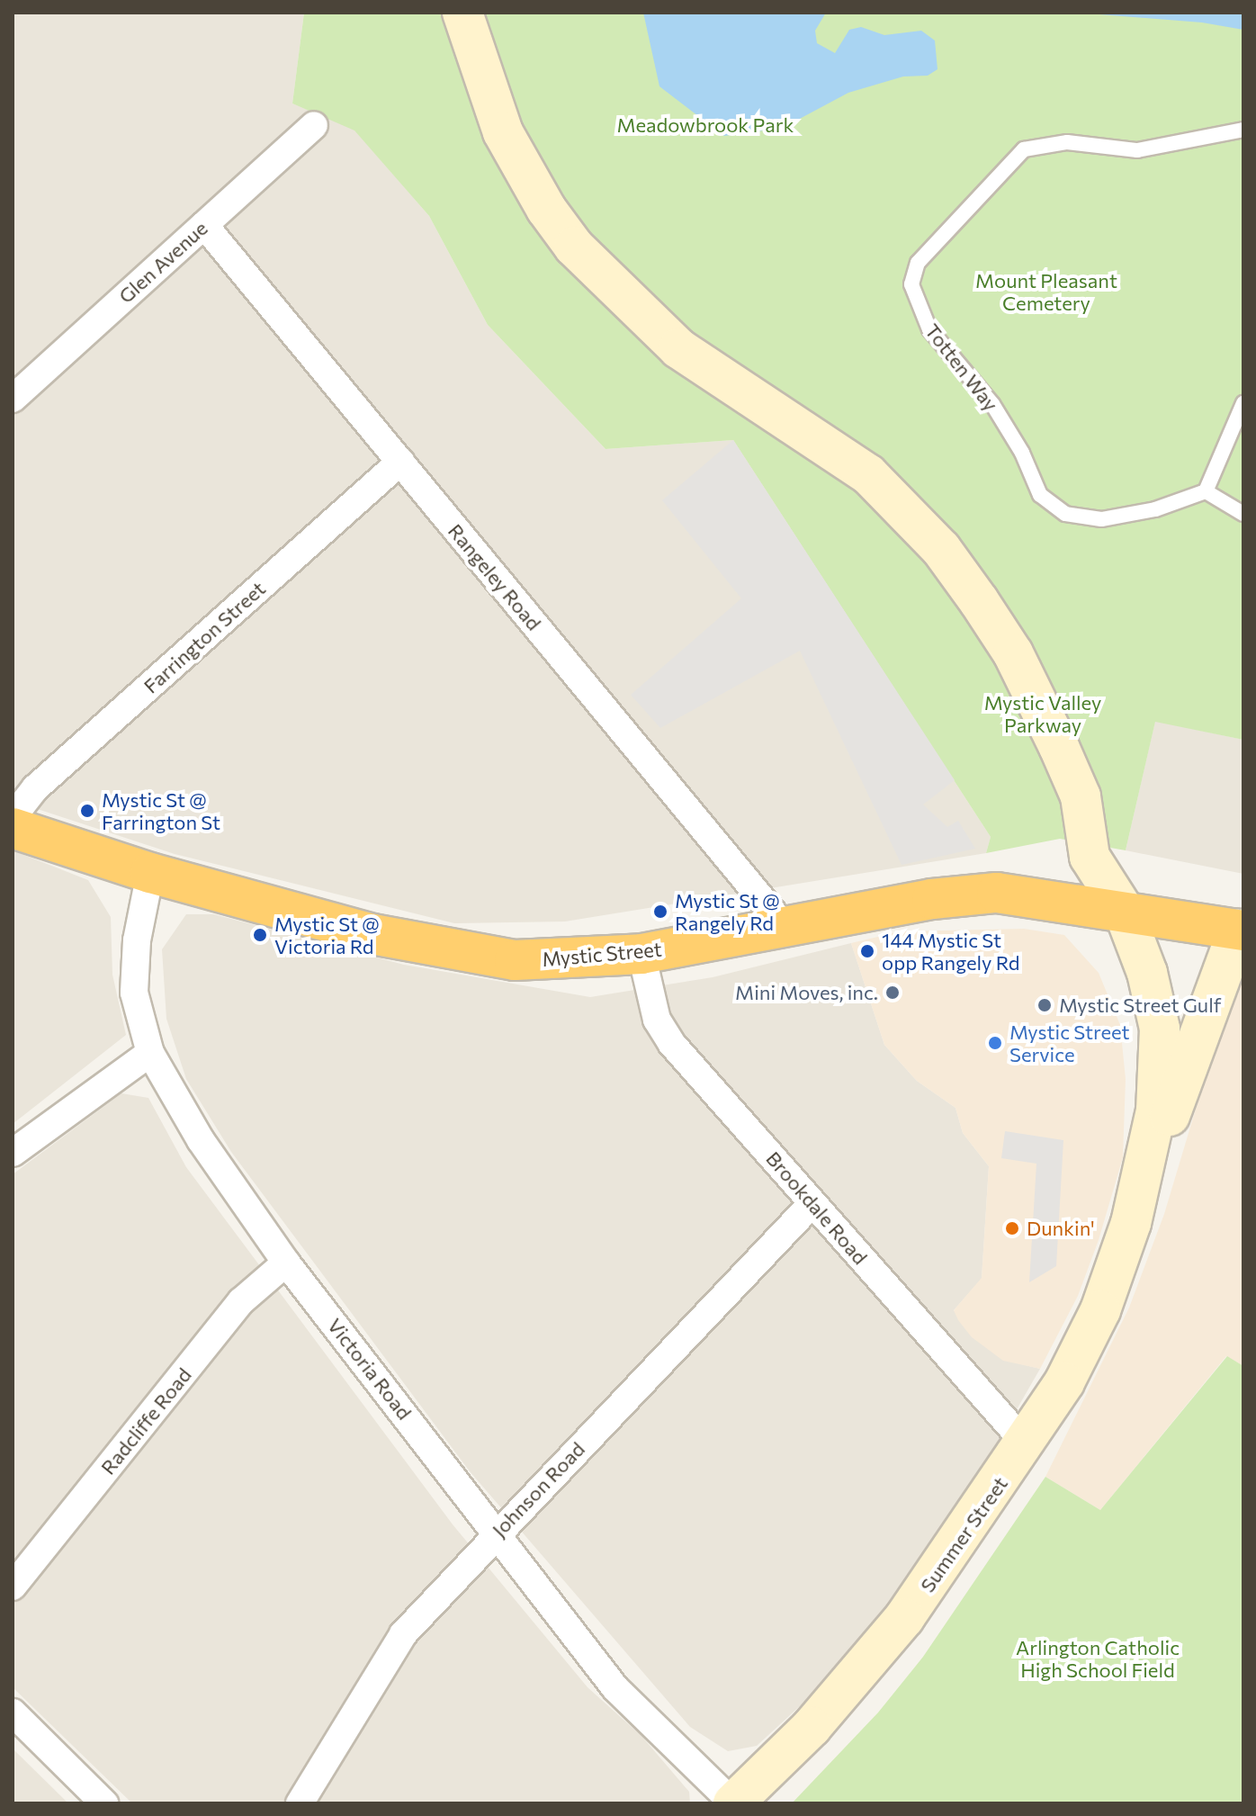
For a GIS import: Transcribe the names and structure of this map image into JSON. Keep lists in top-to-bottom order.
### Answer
{
  "streets": {
    "highway": ["Mystic Street"],
    "main road": ["Summer Street"],
    "street": [
      "Glen Avenue",
      "Rangeley Road",
      "Farrington Street",
      "Brookdale Road",
      "Victoria Road",
      "Radcliffe Road",
      "Johnson Road"
    ],
    "lane": ["Totten Way"]
  },
  "crossings": [
    ["Glen Avenue", "Rangeley Road"],
    ["Rangeley Road", "Farrington Street"],
    ["Rangeley Road", "Mystic Street"],
    ["Mystic Street", "Brookdale Road"],
    ["Mystic Street", "Victoria Road"],
    ["Mystic Street", "Summer Street"],
    ["Brookdale Road", "Johnson Road"],
    ["Brookdale Road", "Summer Street"],
    ["Victoria Road", "Radcliffe Road"],
    ["Victoria Road", "Johnson Road"],
    ["Victoria Road", "Summer Street"]
  ],
  "parks": [
    "Meadowbrook Park",
    "Mount Pleasant Cemetery",
    "Mystic Valley Parkway",
    "Arlington Catholic High School Field"
  ],
  "places": [
    "Mystic St @ Farrington St",
    "Mystic St @ Rangely Rd",
    "Mystic St @ Victoria Rd",
    "144 Mystic St opp Rangely Rd",
    "Mini Moves, inc.",
    "Mystic Street Gulf",
    "Mystic Street Service",
    "Dunkin'"
  ]
}
